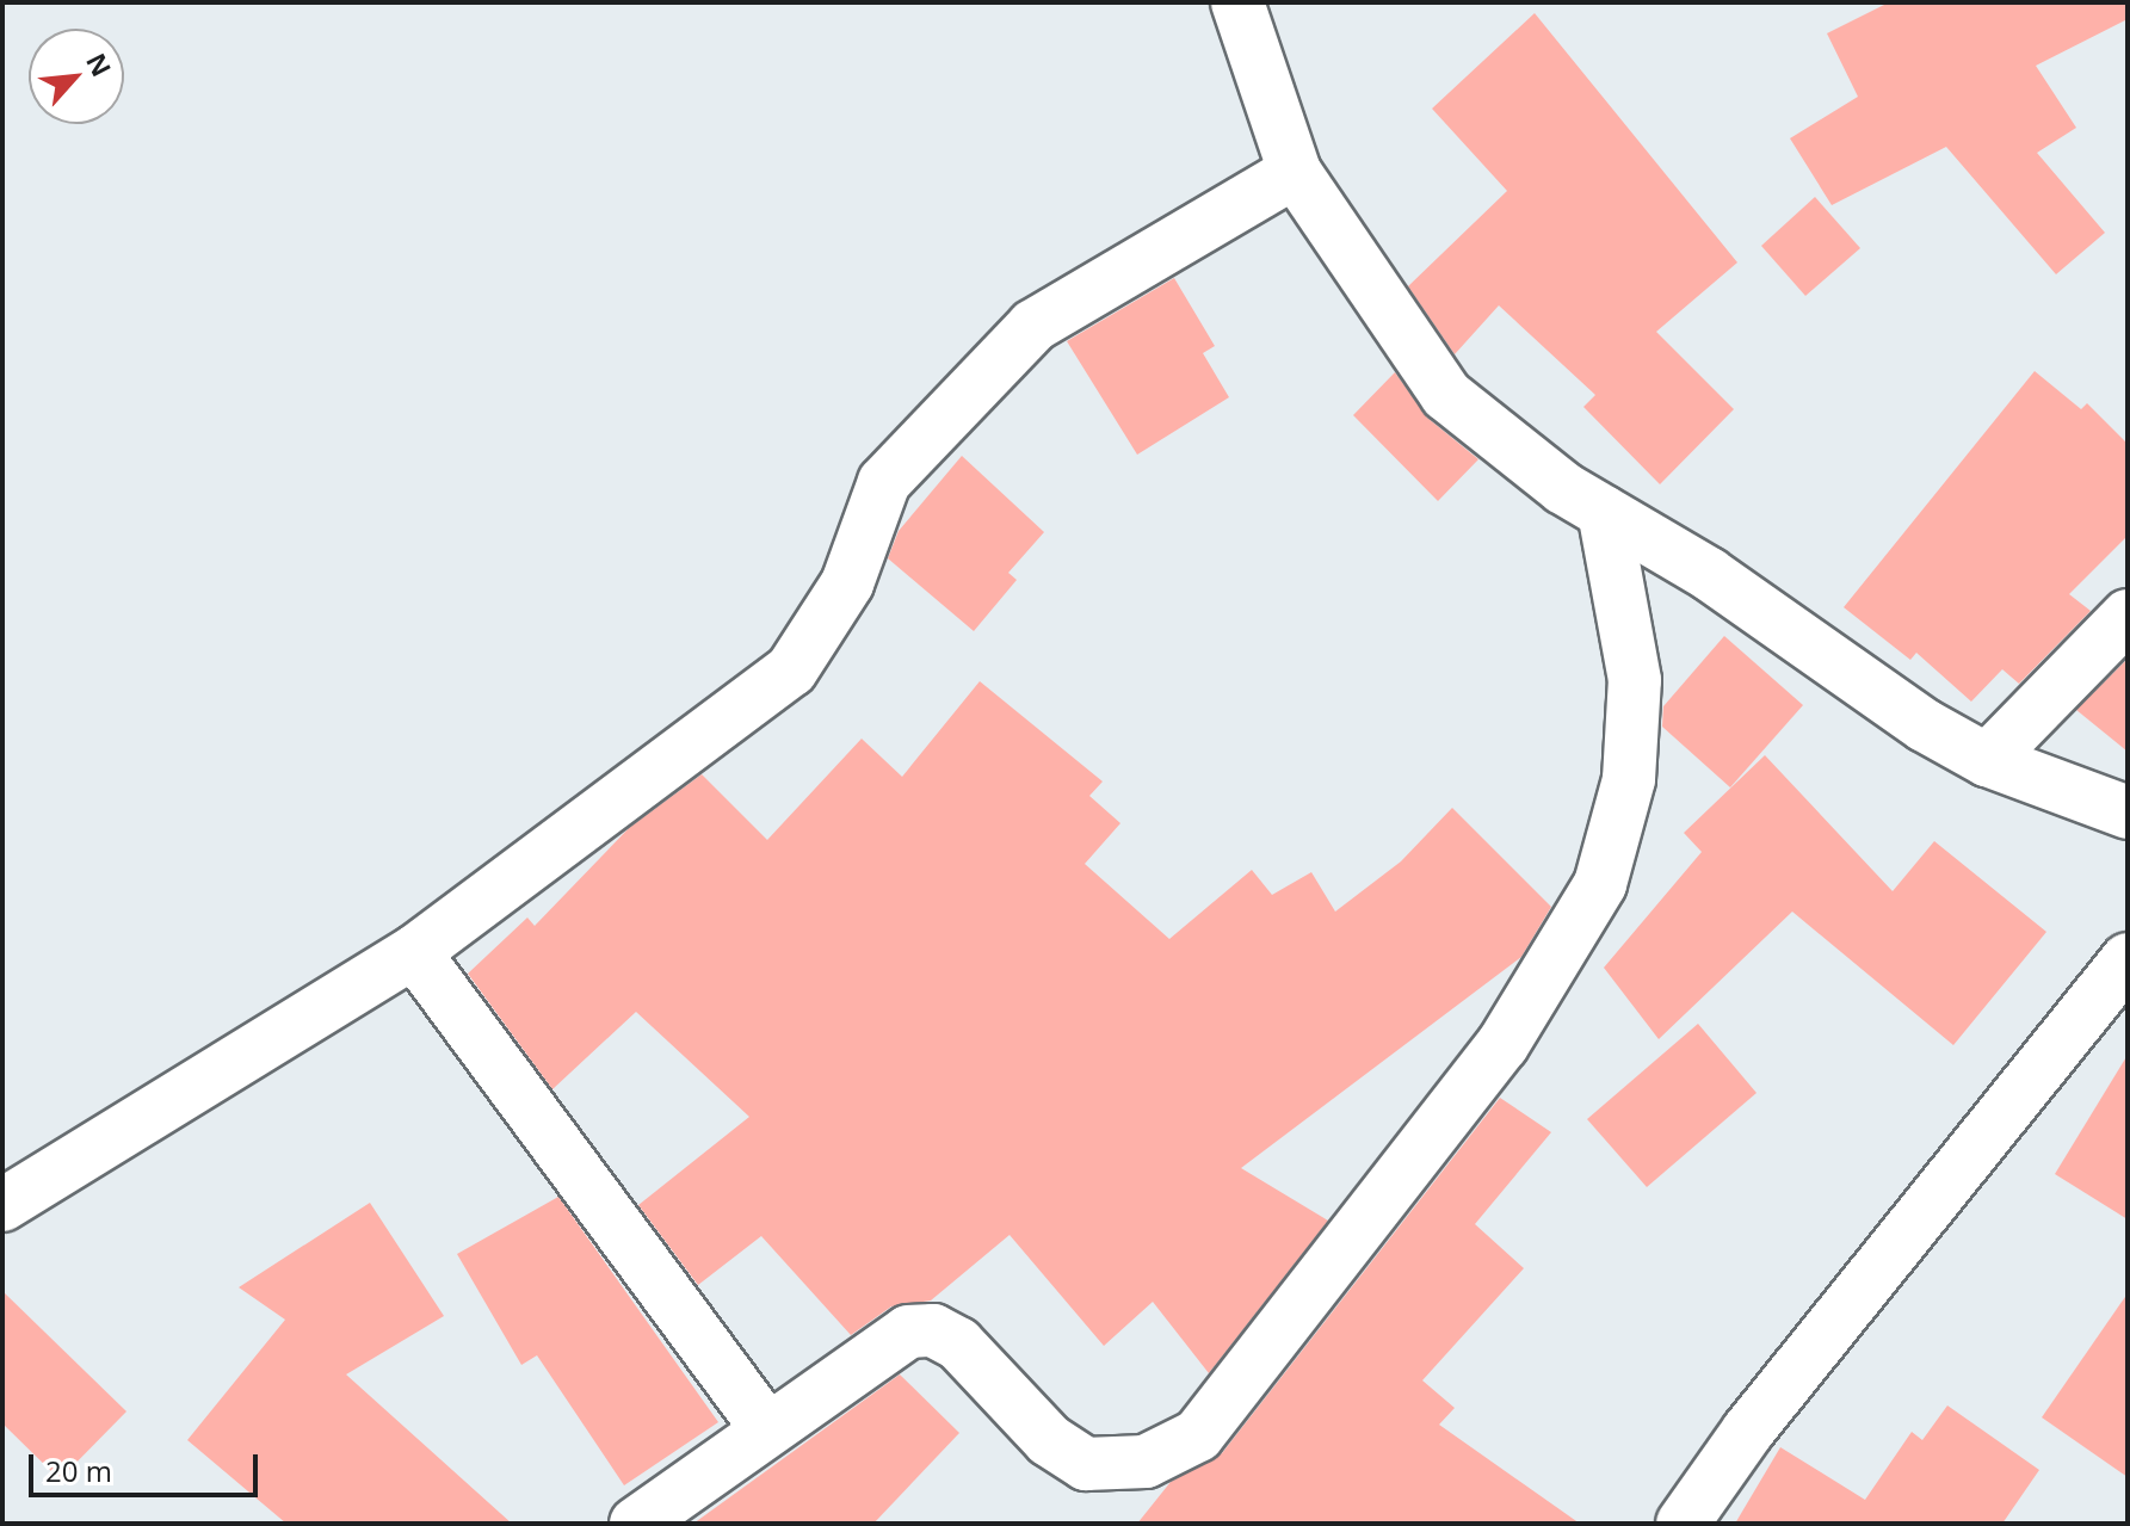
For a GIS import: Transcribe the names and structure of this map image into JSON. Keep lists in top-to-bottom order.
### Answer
{
  "scale_bar": "20 m",
  "north": "top right"
}
